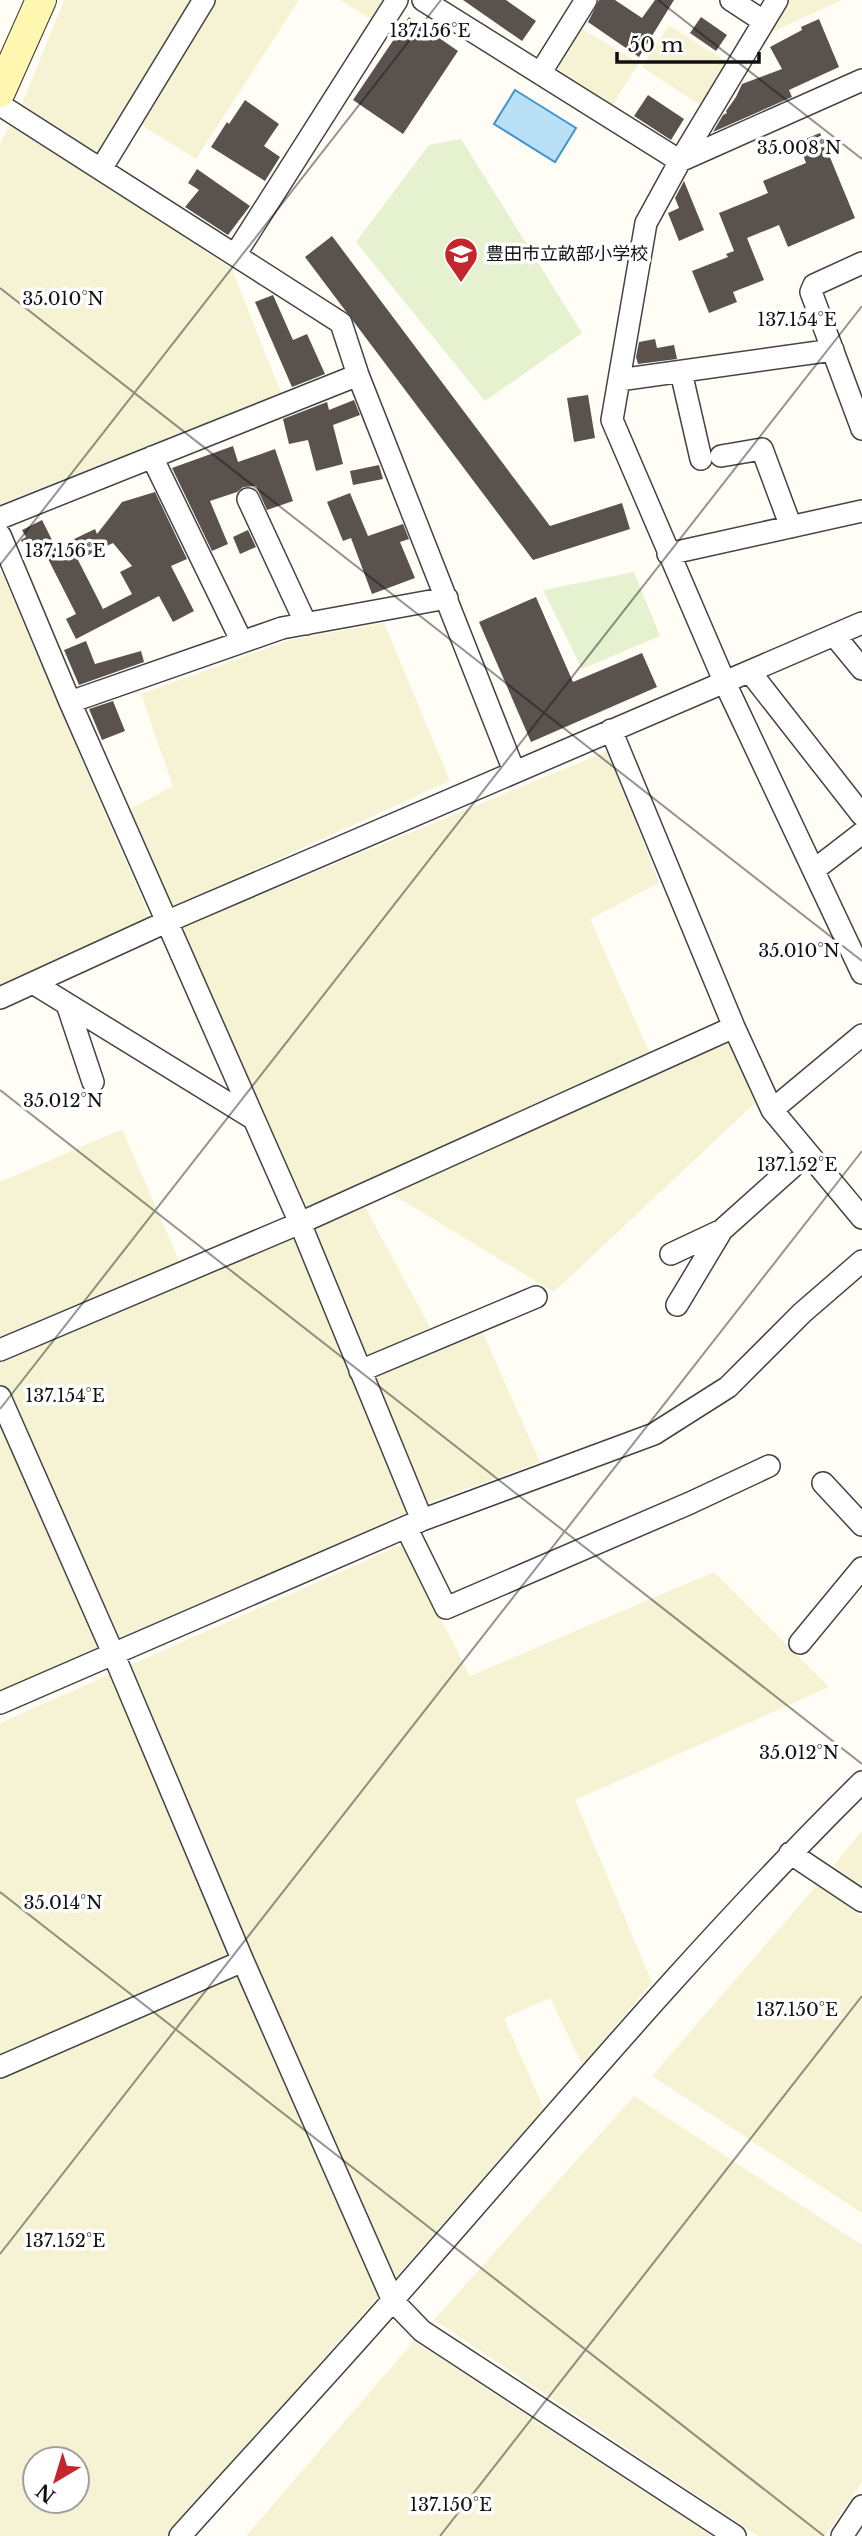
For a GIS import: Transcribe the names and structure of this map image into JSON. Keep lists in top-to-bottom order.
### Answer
{
  "places": {
    "school or university": ["豊田市立畝部小学校"]
  },
  "scale_bar": "50 m",
  "north": "bottom left",
  "coordinates": [
    "137.156°E",
    "35.008°N",
    "35.010°N",
    "137.154°E",
    "35.012°N",
    "137.152°E",
    "35.014°N",
    "137.150°E"
  ]
}
